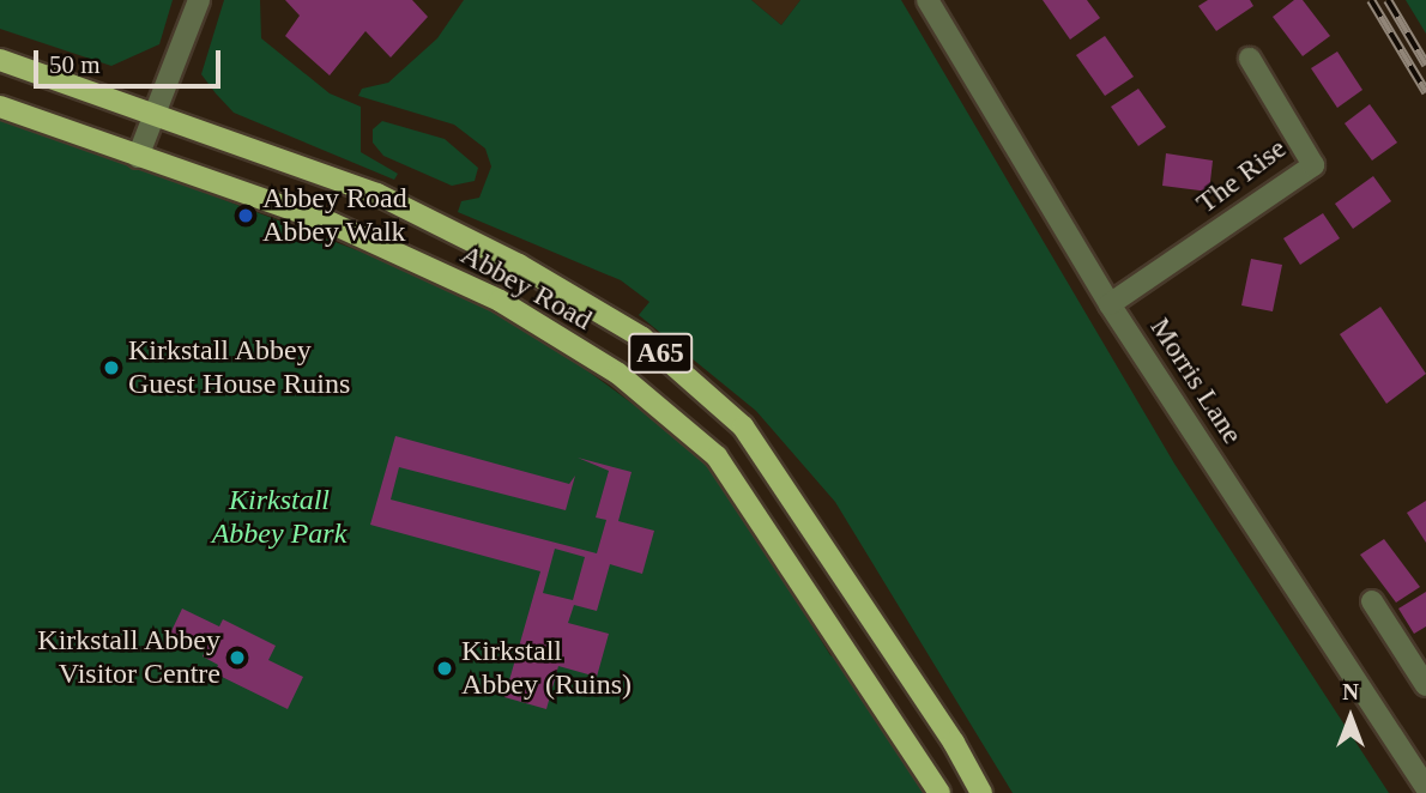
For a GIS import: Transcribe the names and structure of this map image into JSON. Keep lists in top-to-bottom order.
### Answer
{
  "streets": {
    "main road": ["Abbey Road", "A65"],
    "street": ["The Rise", "Morris Lane"]
  },
  "crossings": [
    ["The Rise", "Morris Lane"]
  ],
  "parks": ["Kirkstall Abbey Park"],
  "places": [
    "Abbey Road Abbey Walk",
    "Kirkstall Abbey Guest House Ruins",
    "Kirkstall Abbey Visitor Centre",
    "Kirkstall Abbey (Ruins)"
  ],
  "scale_bar": "50 m",
  "north": "top"
}
